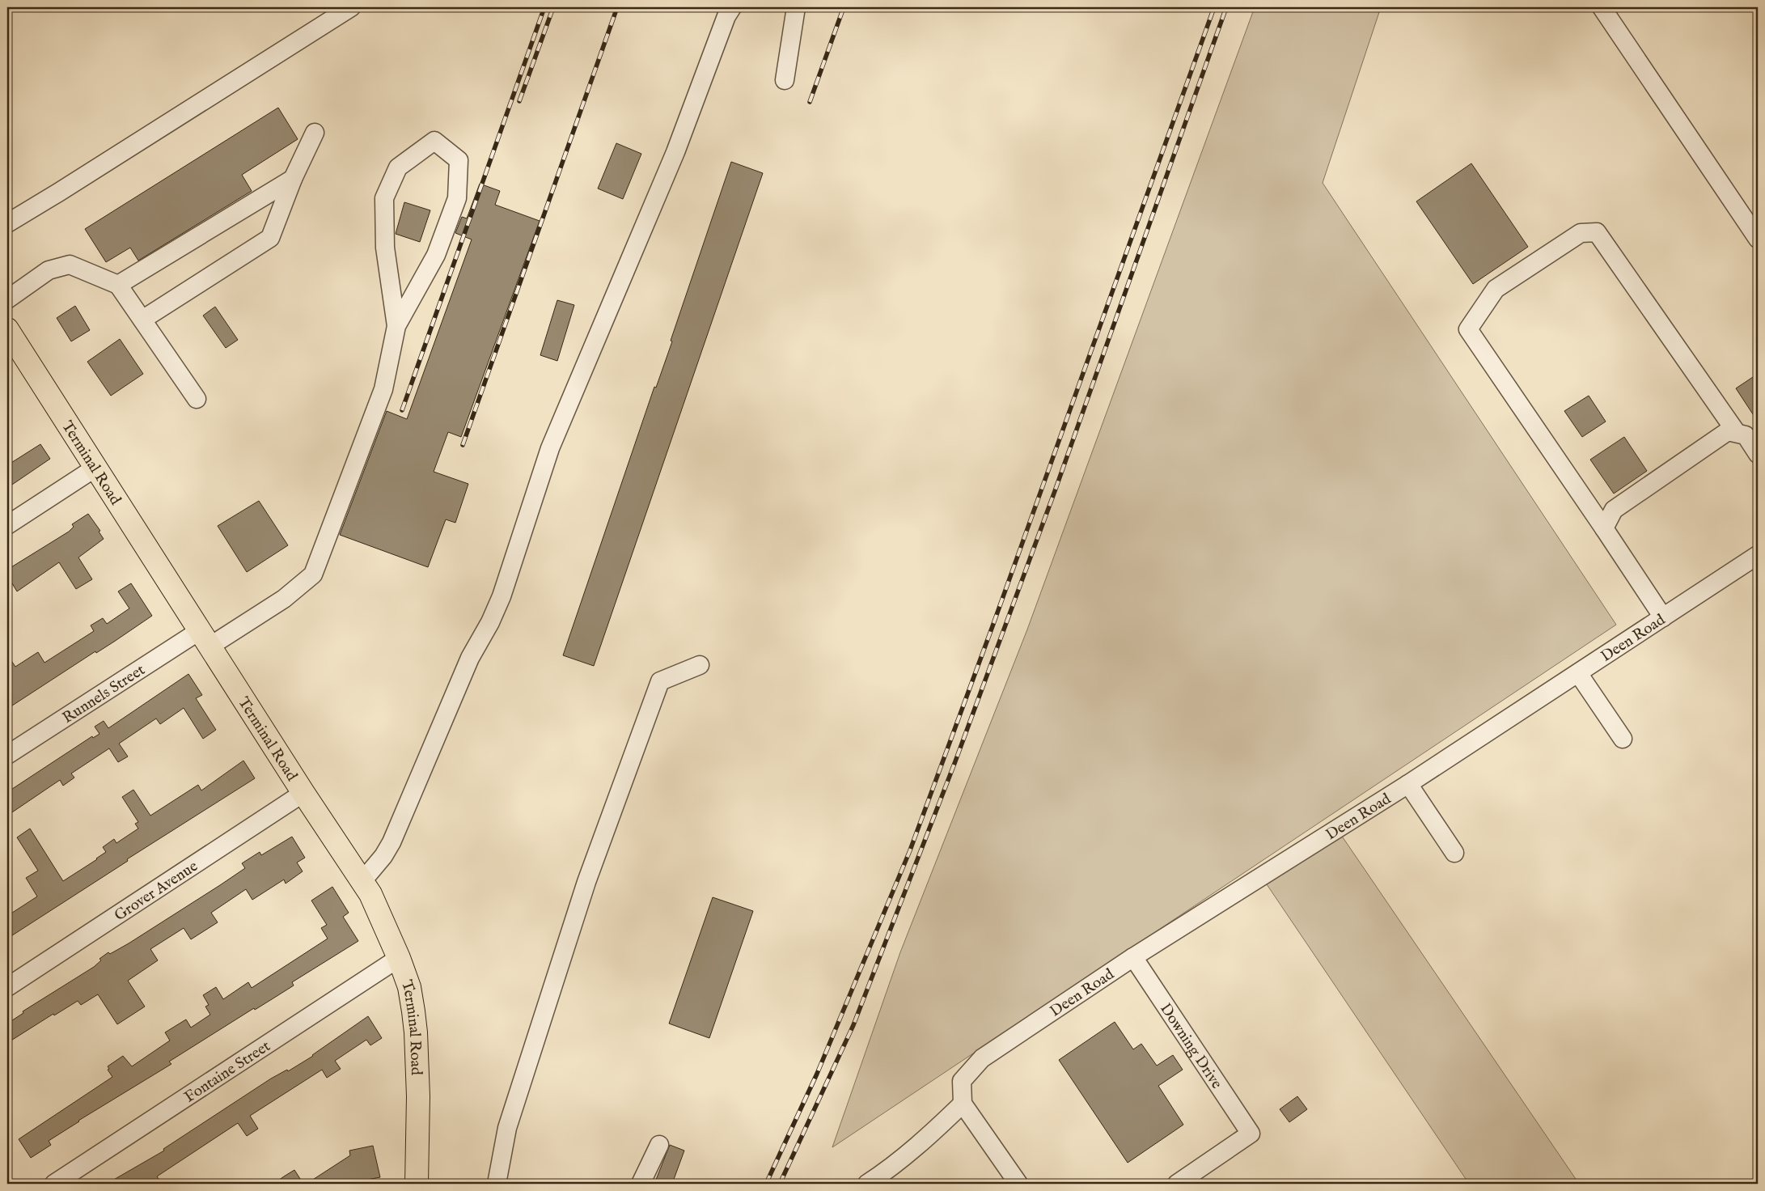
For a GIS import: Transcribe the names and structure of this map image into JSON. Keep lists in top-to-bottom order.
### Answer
{
  "streets": {
    "main road": ["Terminal Road"],
    "street": [
      "Deen Road",
      "Runnels Street",
      "Grover Avenue",
      "Downing Drive",
      "Fontaine Street"
    ]
  },
  "crossings": [
    ["Terminal Road", "Runnels Street"],
    ["Terminal Road", "Grover Avenue"],
    ["Terminal Road", "Fontaine Street"],
    ["Deen Road", "Downing Drive"]
  ]
}
